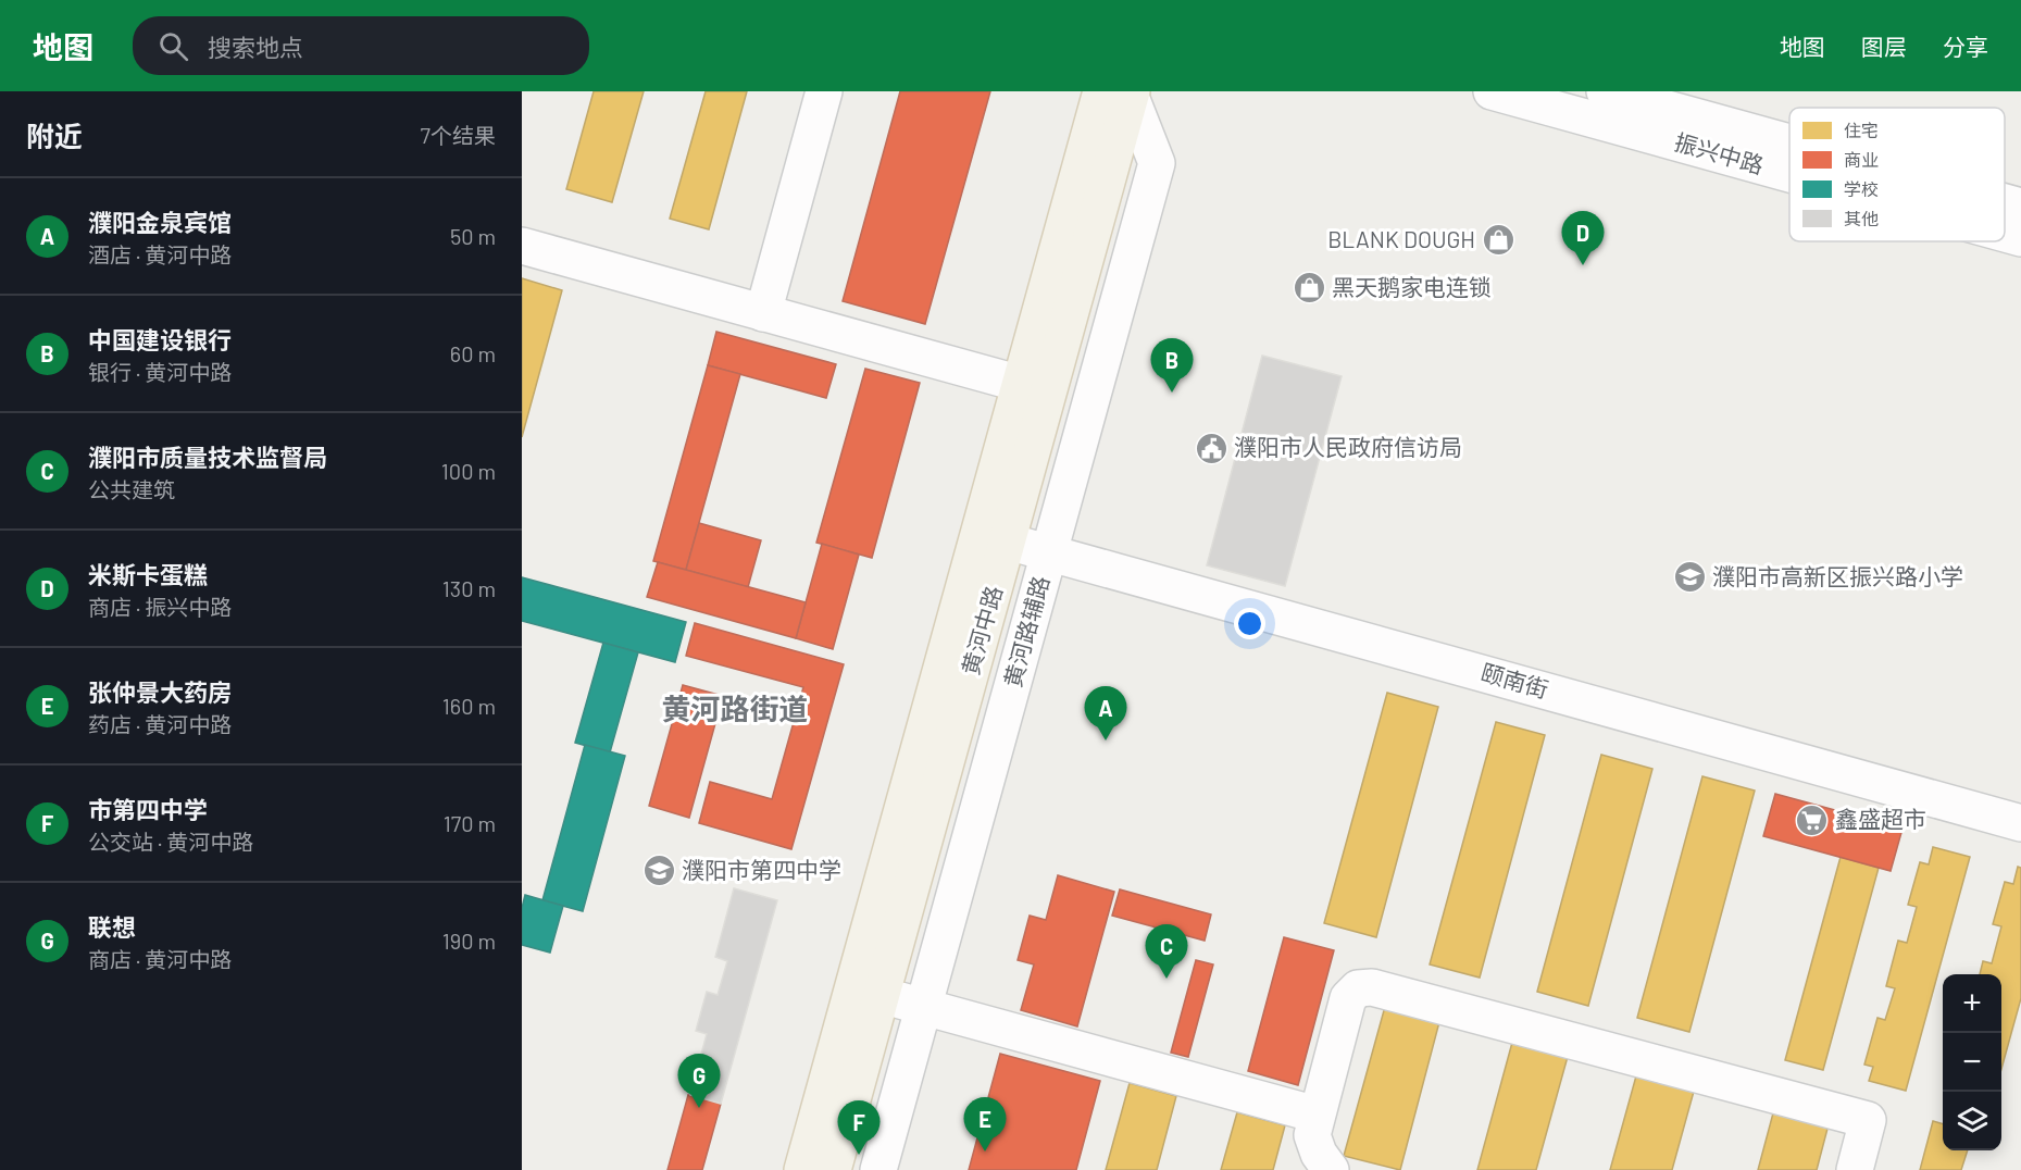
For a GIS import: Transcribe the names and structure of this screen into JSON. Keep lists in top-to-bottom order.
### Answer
{
  "streets": {
    "main road": ["黄河中路"],
    "street": ["振兴中路", "黄河路辅路", "颐南街"]
  },
  "crossings": [
    ["黄河中路", "黄河路辅路"],
    ["黄河中路", "颐南街"],
    ["黄河路辅路", "颐南街"]
  ],
  "districts": ["黄河路街道"],
  "places": {
    "shop": ["BLANK DOUGH", "黑天鹅家电连锁"],
    "public building": ["濮阳市人民政府信访局"],
    "school or university": ["濮阳市高新区振兴路小学", "濮阳市第四中学"],
    "supermarket": ["鑫盛超市"]
  },
  "legend": [
    "住宅",
    "商业",
    "学校",
    "其他"
  ],
  "page": {
    "header": "地图",
    "search": "搜索地点",
    "nav": ["地图", "图层", "分享"],
    "heading": ["附近", "7个结果"],
    "list": [
      {
        "mark": "A",
        "name": "濮阳金泉宾馆",
        "note": "酒店 · 黄河中路",
        "value": "50 m"
      },
      {
        "mark": "B",
        "name": "中国建设银行",
        "note": "银行 · 黄河中路",
        "value": "60 m"
      },
      {
        "mark": "C",
        "name": "濮阳市质量技术监督局",
        "note": "公共建筑",
        "value": "100 m"
      },
      {
        "mark": "D",
        "name": "米斯卡蛋糕",
        "note": "商店 · 振兴中路",
        "value": "130 m"
      },
      {
        "mark": "E",
        "name": "张仲景大药房",
        "note": "药店 · 黄河中路",
        "value": "160 m"
      },
      {
        "mark": "F",
        "name": "市第四中学",
        "note": "公交站 · 黄河中路",
        "value": "170 m"
      },
      {
        "mark": "G",
        "name": "联想",
        "note": "商店 · 黄河中路",
        "value": "190 m"
      }
    ],
    "pins": [
      "D",
      "B",
      "A",
      "C",
      "G",
      "E",
      "F"
    ],
    "map_buttons": ["+", "−"]
  }
}
